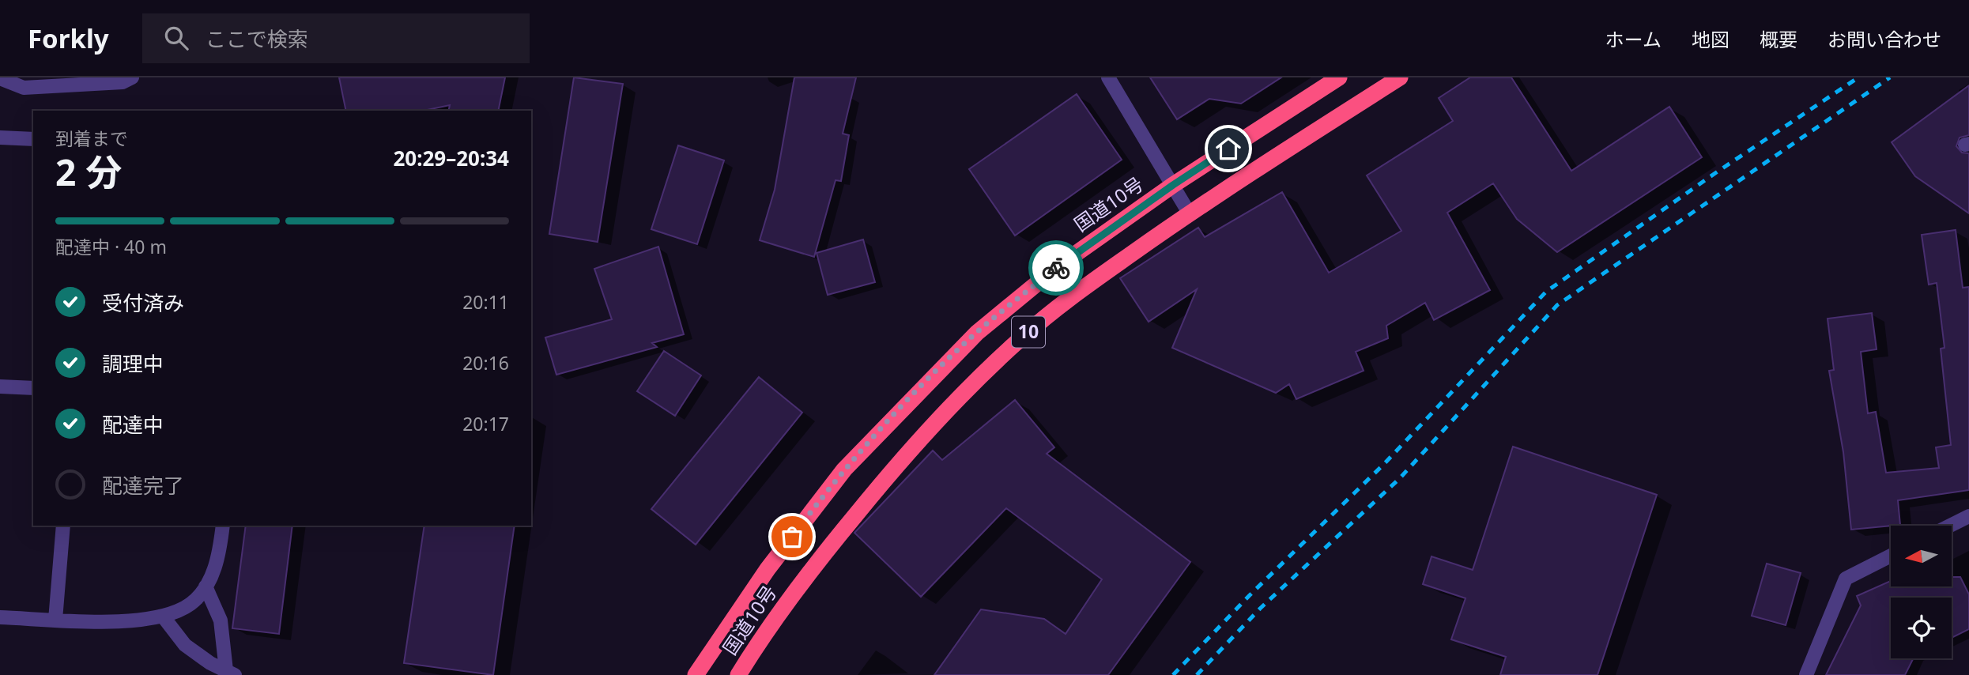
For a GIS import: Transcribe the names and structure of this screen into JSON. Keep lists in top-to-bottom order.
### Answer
{
  "streets": {
    "highway": ["国道10号", "10"]
  },
  "north": "left",
  "page": {
    "header": "Forkly",
    "search": "ここで検索",
    "nav": [
      "ホーム",
      "地図",
      "概要",
      "お問い合わせ"
    ],
    "heading": ["2 分", "到着まで", "20:29–20:34"],
    "bar": "配達中 · 40 m",
    "list": [
      ["受付済み", "20:11"],
      ["調理中", "20:16"],
      ["配達中", "20:17"],
      "配達完了"
    ]
  }
}
